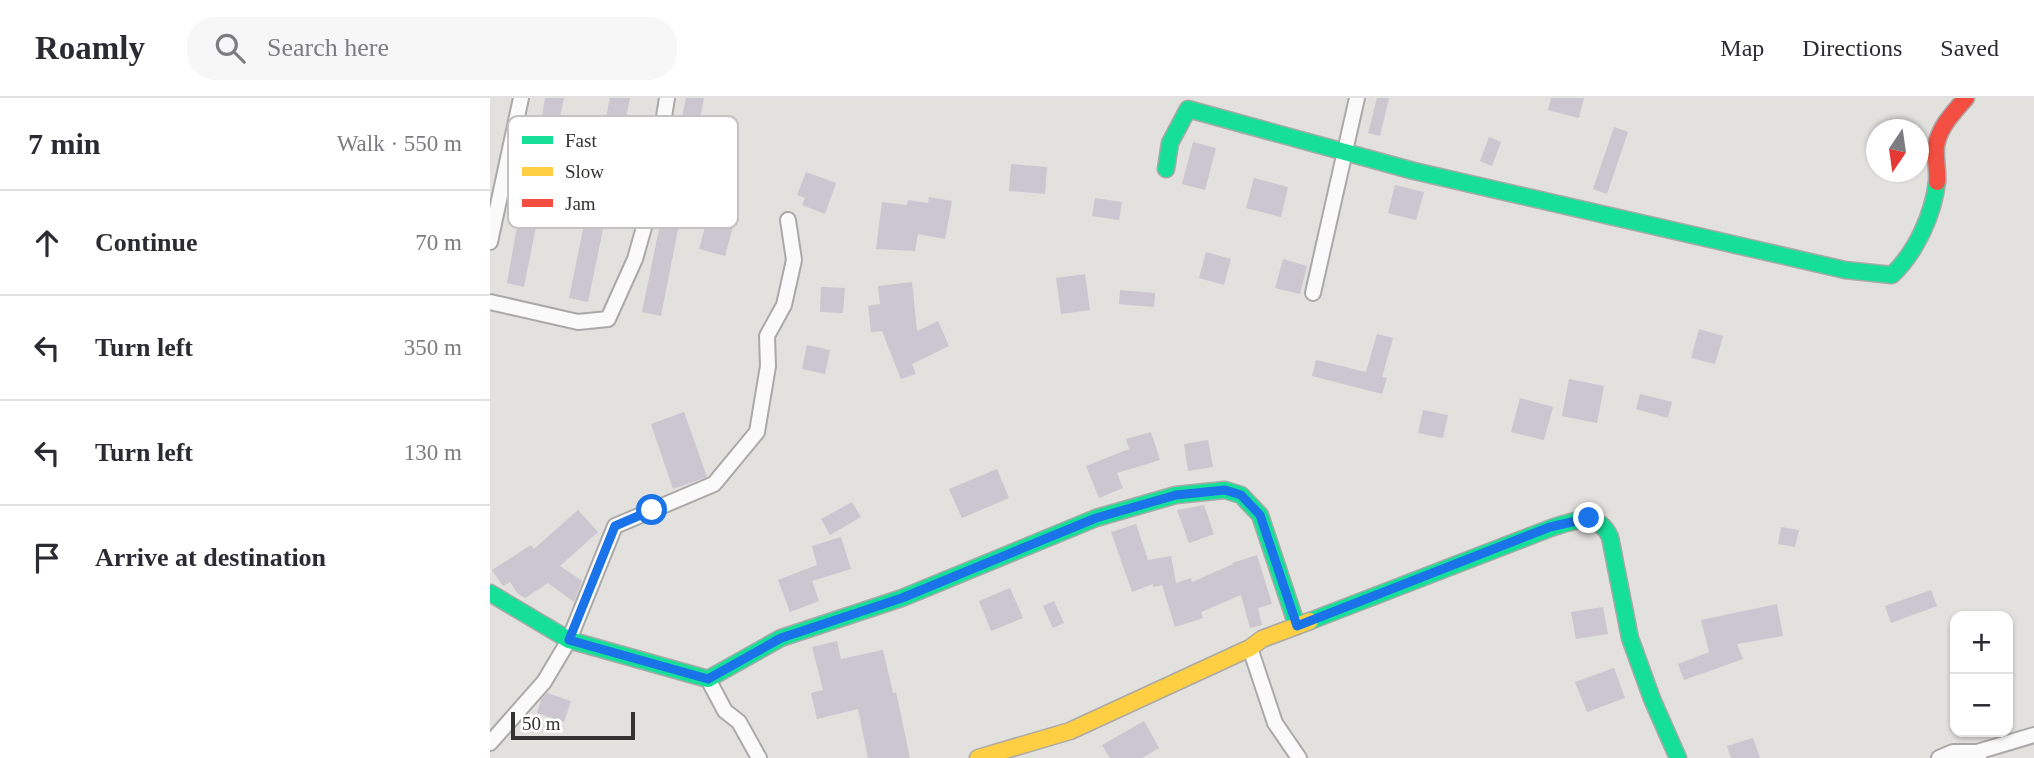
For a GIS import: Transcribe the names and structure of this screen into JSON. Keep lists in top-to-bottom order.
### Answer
{
  "legend": ["Fast", "Slow", "Jam"],
  "scale_bar": "50 m",
  "north": "bottom",
  "page": {
    "header": "Roamly",
    "search": "Search here",
    "nav": ["Map", "Directions", "Saved"],
    "heading": ["7 min", "Walk · 550 m"],
    "list": [
      ["Continue", "70 m"],
      ["Turn left", "350 m"],
      ["Turn left", "130 m"],
      "Arrive at destination"
    ],
    "map_buttons": ["+", "−"],
    "scale": "50 m"
  }
}
